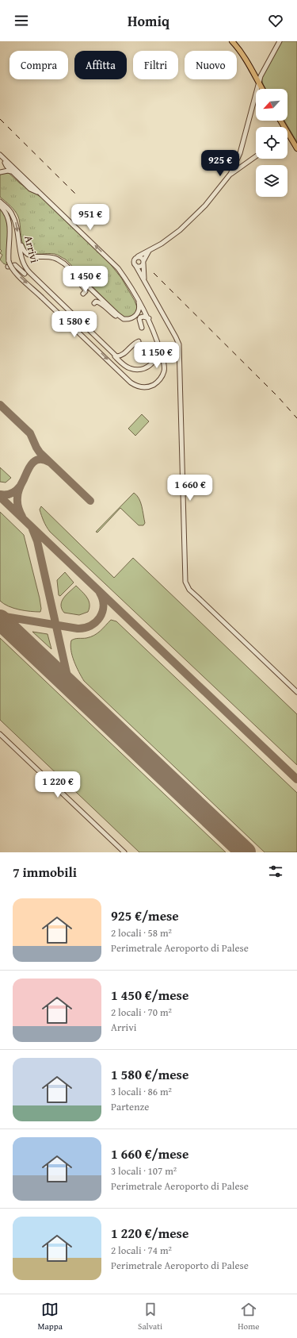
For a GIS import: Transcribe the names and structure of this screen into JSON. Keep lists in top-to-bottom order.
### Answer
{
  "streets": {
    "street": ["Arrivi"]
  },
  "north": "bottom left",
  "page": {
    "header": "Homiq",
    "chip": [
      "Compra",
      "Affitta",
      "Filtri",
      "Nuovo"
    ],
    "price": [
      "925 €",
      "951 €",
      "1 450 €",
      "1 580 €",
      "1 150 €",
      "1 660 €",
      "1 220 €"
    ],
    "heading": "7 immobili",
    "list": [
      {
        "name": "925 €/mese",
        "note": "2 locali · 58 m² · Perimetrale Aeroporto di Palese"
      },
      {
        "name": "1 450 €/mese",
        "note": "2 locali · 70 m² · Arrivi"
      },
      {
        "name": "1 580 €/mese",
        "note": "3 locali · 86 m² · Partenze"
      },
      {
        "name": "1 660 €/mese",
        "note": "3 locali · 107 m² · Perimetrale Aeroporto di Palese"
      },
      {
        "name": "1 220 €/mese",
        "note": "2 locali · 74 m² · Perimetrale Aeroporto di Palese"
      }
    ],
    "tabs": ["Mappa", "Salvati", "Home"]
  }
}
